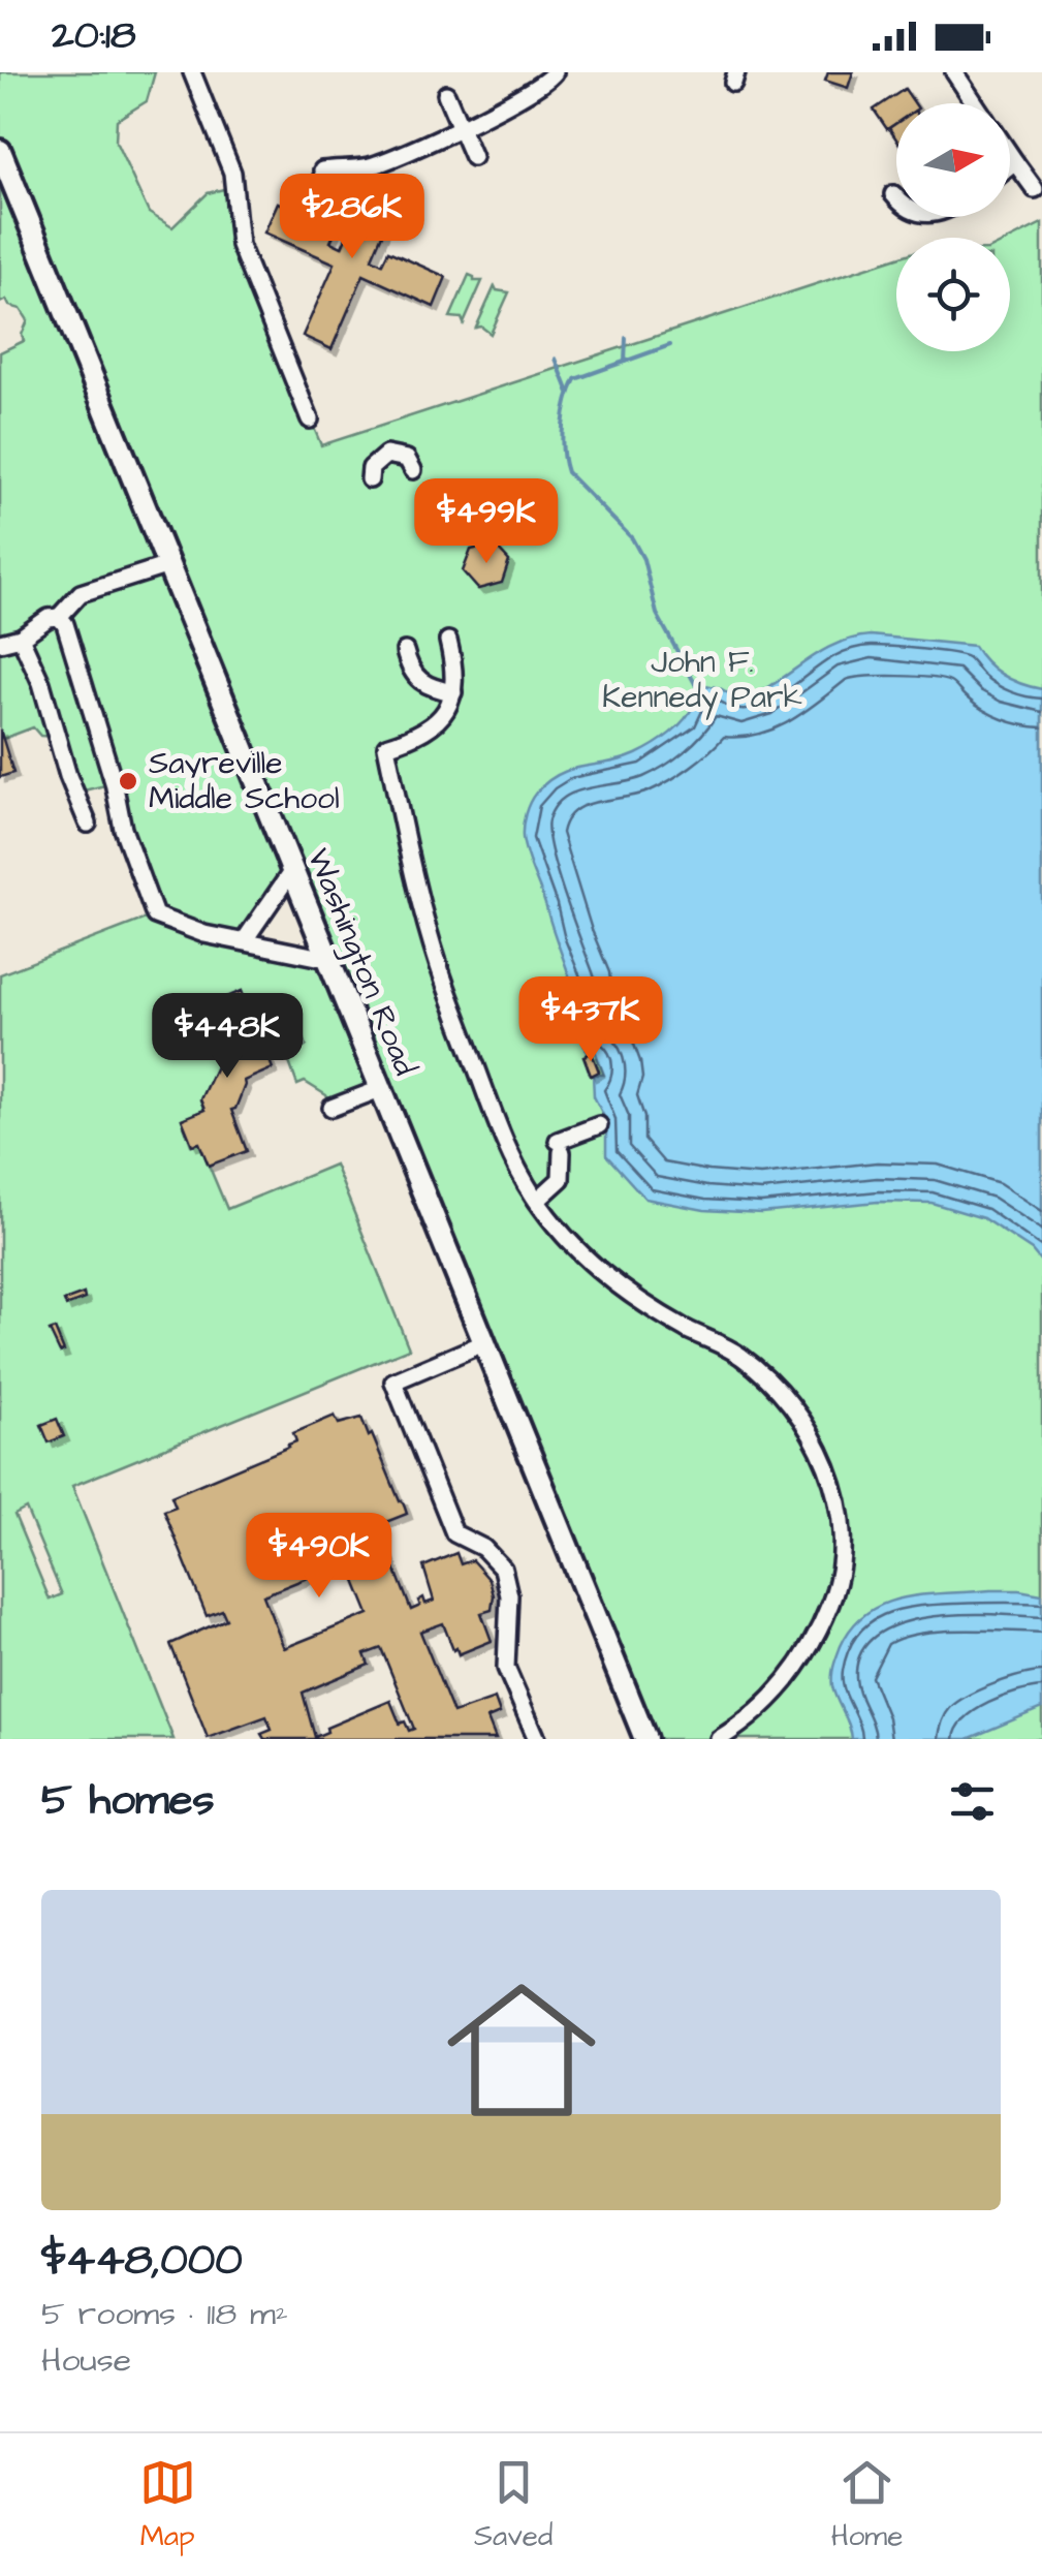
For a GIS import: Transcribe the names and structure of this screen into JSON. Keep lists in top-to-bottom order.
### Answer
{
  "streets": {
    "main road": ["Washington Road"]
  },
  "parks": ["John F. Kennedy Park"],
  "places": ["Sayreville Middle School"],
  "north": "right",
  "page": {
    "status": "20:18",
    "price": [
      "$286K",
      "$499K",
      "$437K",
      "$448K",
      "$490K"
    ],
    "heading": "5 homes",
    "list": [
      {
        "name": "$448,000",
        "note": "5 rooms · 118 m² · House"
      }
    ],
    "tabs": ["Map", "Saved", "Home"]
  }
}
